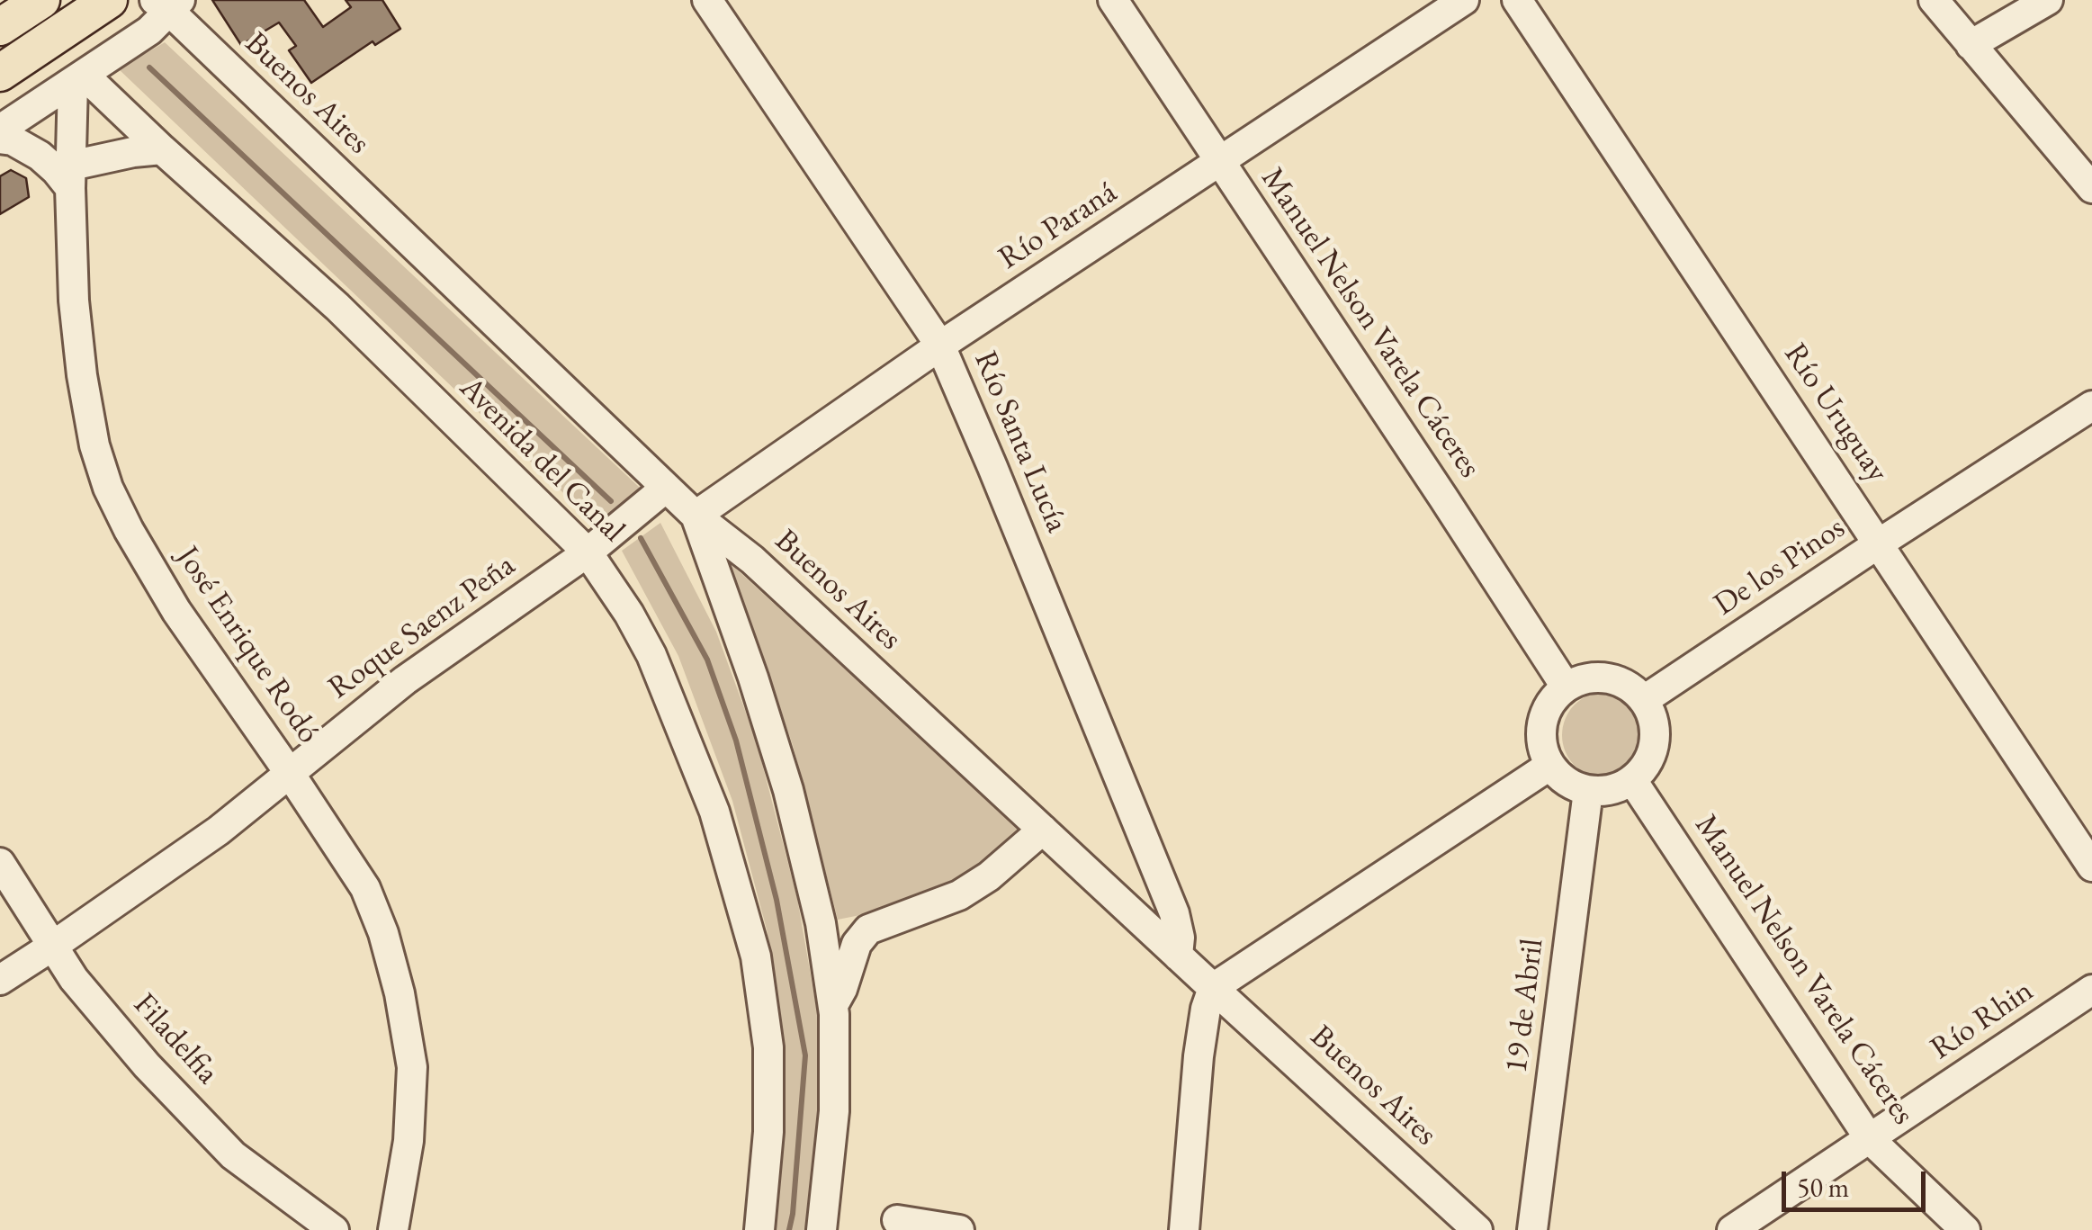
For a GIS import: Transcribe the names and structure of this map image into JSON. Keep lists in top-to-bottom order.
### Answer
{
  "streets": {
    "street": [
      "Buenos Aires",
      "Río Paraná",
      "Manuel Nelson Varela Cáceres",
      "Río Uruguay",
      "Río Santa Lucía",
      "Avenida del Canal",
      "De los Pinos",
      "Roque Saenz Peña",
      "José Enrique Rodó",
      "19 de Abril",
      "Río Rhin",
      "Filadelfia"
    ]
  },
  "crossings": [
    ["Buenos Aires", "Río Paraná"],
    ["Buenos Aires", "Río Santa Lucía"],
    ["Buenos Aires", "Roque Saenz Peña"],
    ["Río Paraná", "Manuel Nelson Varela Cáceres"],
    ["Río Paraná", "Río Santa Lucía"],
    ["Manuel Nelson Varela Cáceres", "De los Pinos"],
    ["Manuel Nelson Varela Cáceres", "19 de Abril"],
    ["Manuel Nelson Varela Cáceres", "Río Rhin"],
    ["Río Uruguay", "De los Pinos"],
    ["Avenida del Canal", "Roque Saenz Peña"],
    ["Avenida del Canal", "José Enrique Rodó"],
    ["De los Pinos", "19 de Abril"],
    ["Roque Saenz Peña", "José Enrique Rodó"],
    ["Roque Saenz Peña", "Filadelfia"]
  ],
  "scale_bar": "50 m"
}
